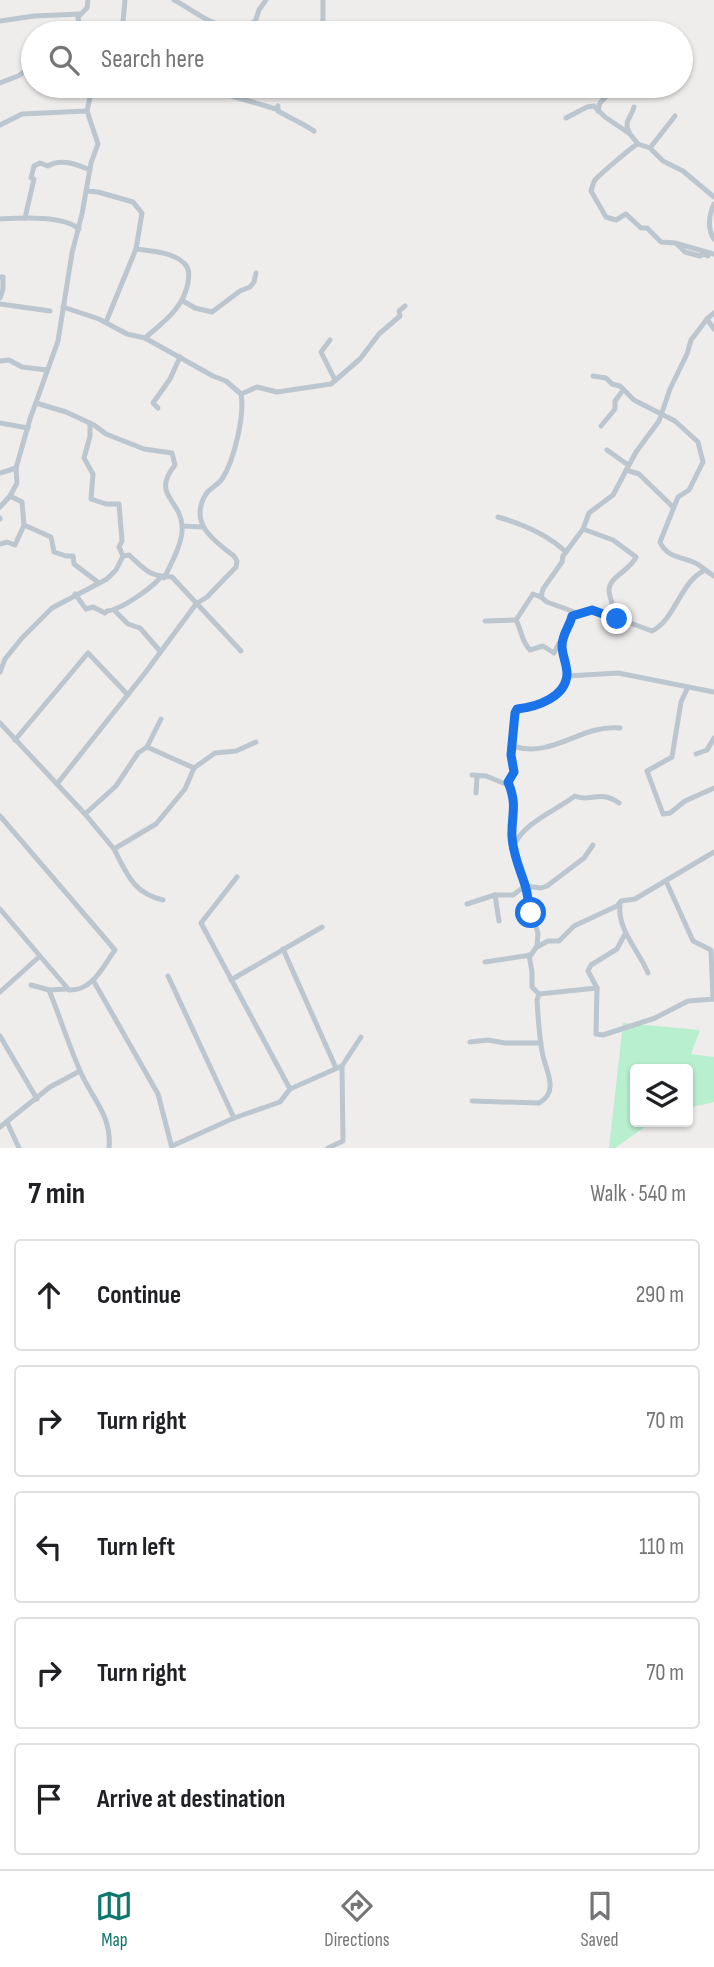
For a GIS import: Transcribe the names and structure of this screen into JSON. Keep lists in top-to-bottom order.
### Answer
{
  "page": {
    "search": "Search here",
    "heading": ["7 min", "Walk · 540 m"],
    "list": [
      ["Continue", "290 m"],
      ["Turn right", "70 m"],
      ["Turn left", "110 m"],
      ["Turn right", "70 m"],
      "Arrive at destination"
    ],
    "nav": ["Map", "Directions", "Saved"]
  }
}
